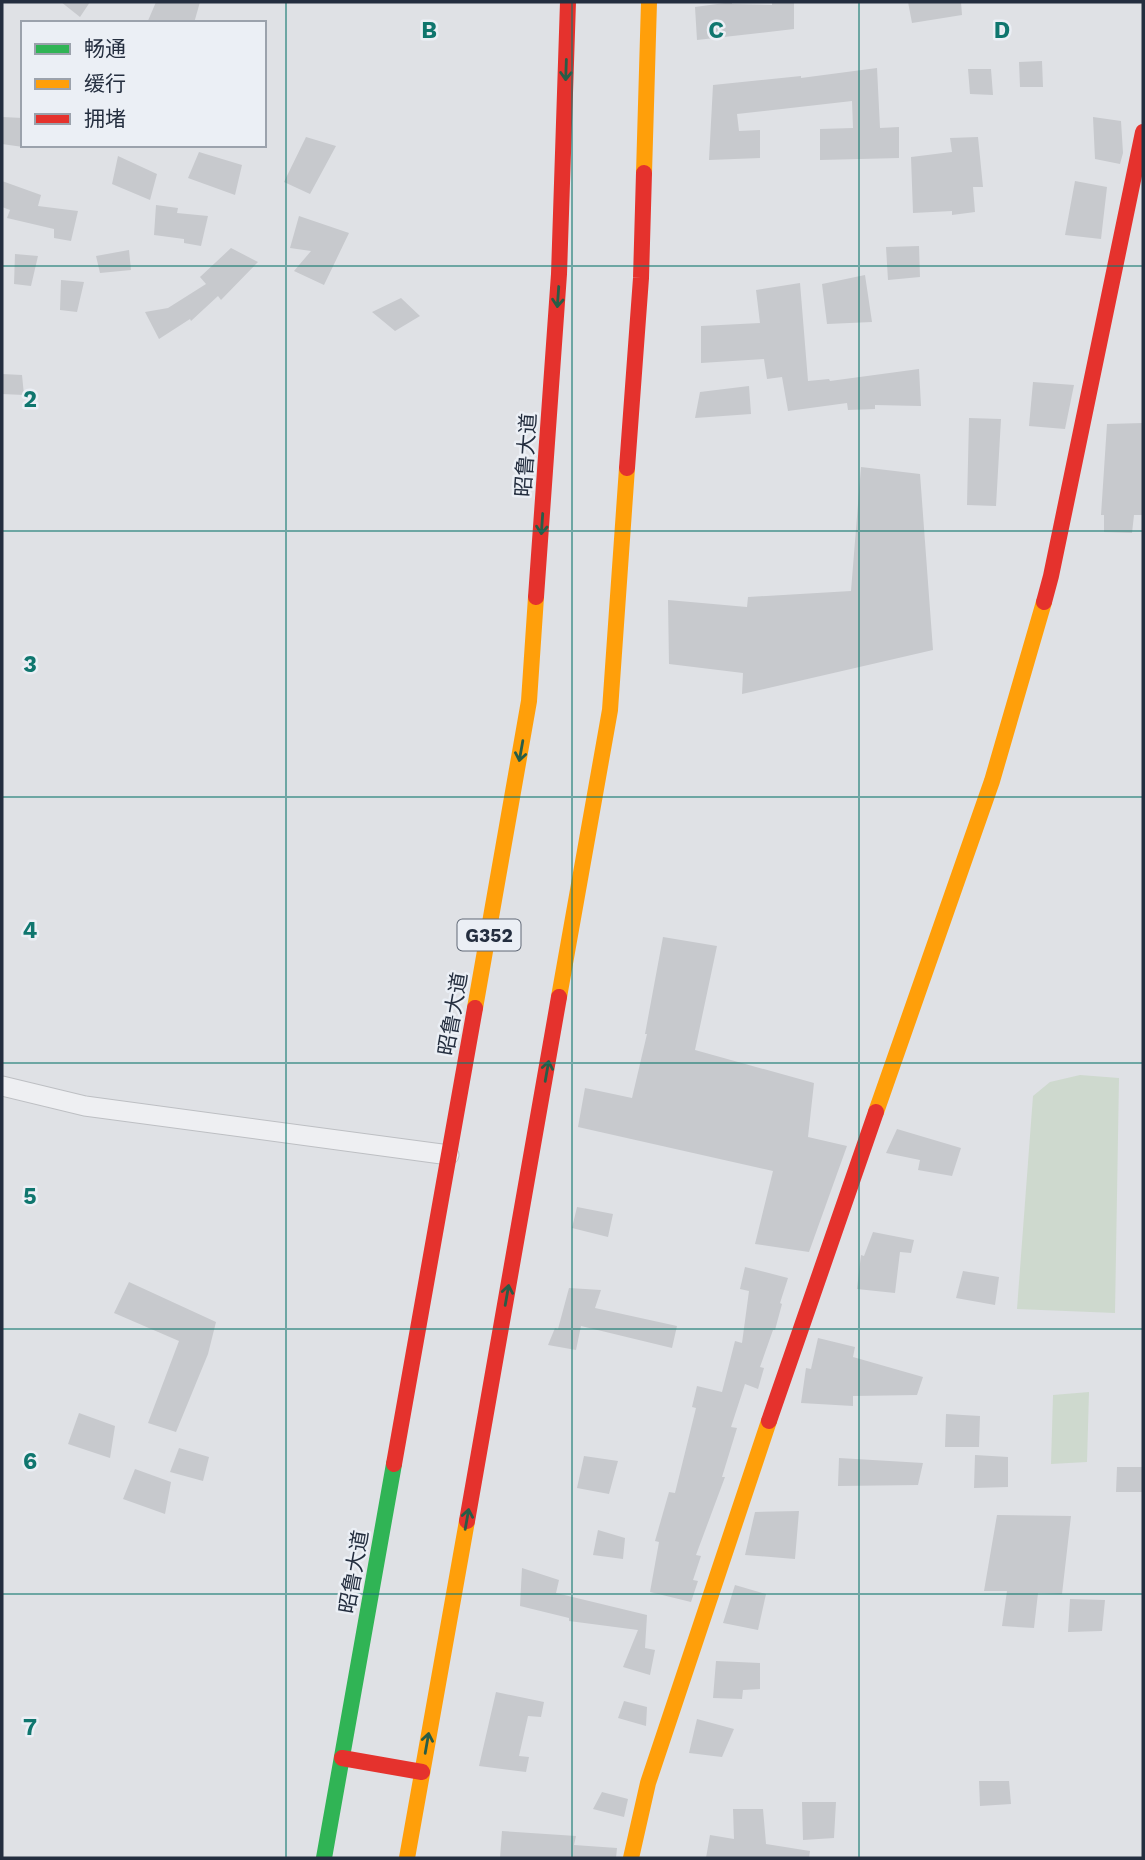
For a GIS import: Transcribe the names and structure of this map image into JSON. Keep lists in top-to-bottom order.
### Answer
{
  "streets": {
    "main road": ["昭鲁大道", "G352"]
  },
  "legend": ["畅通", "缓行", "拥堵"],
  "grid": {
    "columns": ["B", "C", "D"],
    "rows": [
      "2",
      "3",
      "4",
      "5",
      "6",
      "7"
    ]
  }
}
